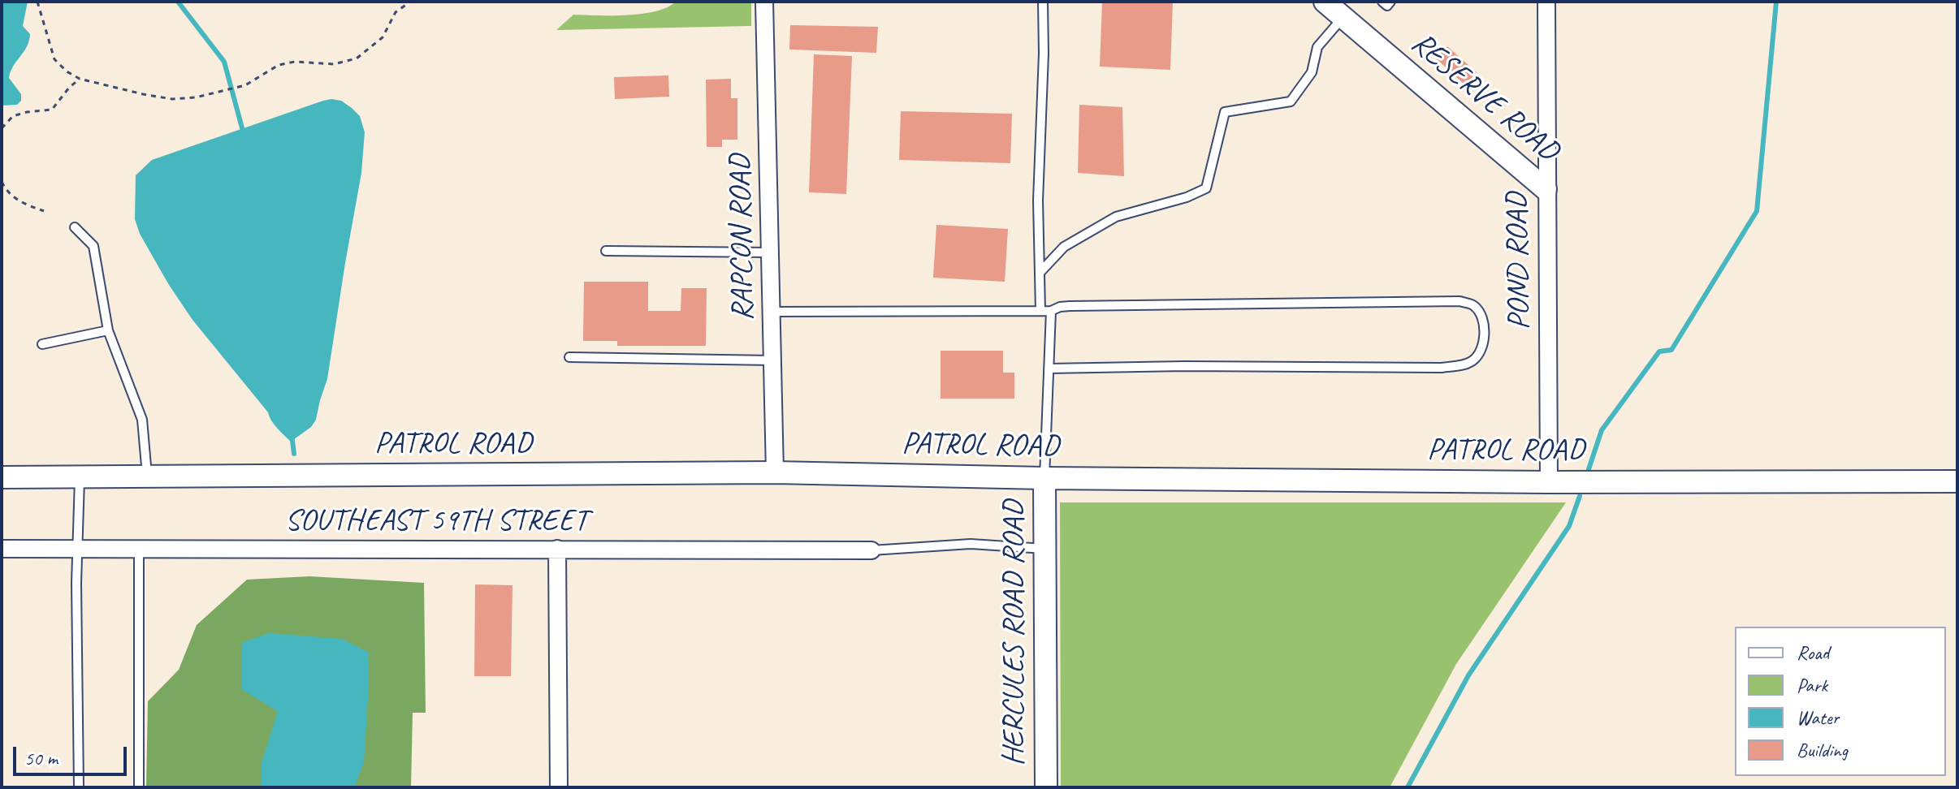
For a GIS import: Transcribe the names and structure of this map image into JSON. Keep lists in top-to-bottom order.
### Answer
{
  "streets": {
    "street": [
      "RESERVE ROAD",
      "RAPCON ROAD",
      "POND ROAD",
      "PATROL ROAD",
      "SOUTHEAST 59TH STREET",
      "HERCULES ROAD ROAD"
    ]
  },
  "crossings": [
    ["RESERVE ROAD", "POND ROAD"],
    ["RAPCON ROAD", "PATROL ROAD"],
    ["POND ROAD", "PATROL ROAD"],
    ["PATROL ROAD", "HERCULES ROAD ROAD"]
  ],
  "legend": [
    "Road",
    "Park",
    "Water",
    "Building"
  ],
  "scale_bar": "50 m"
}
